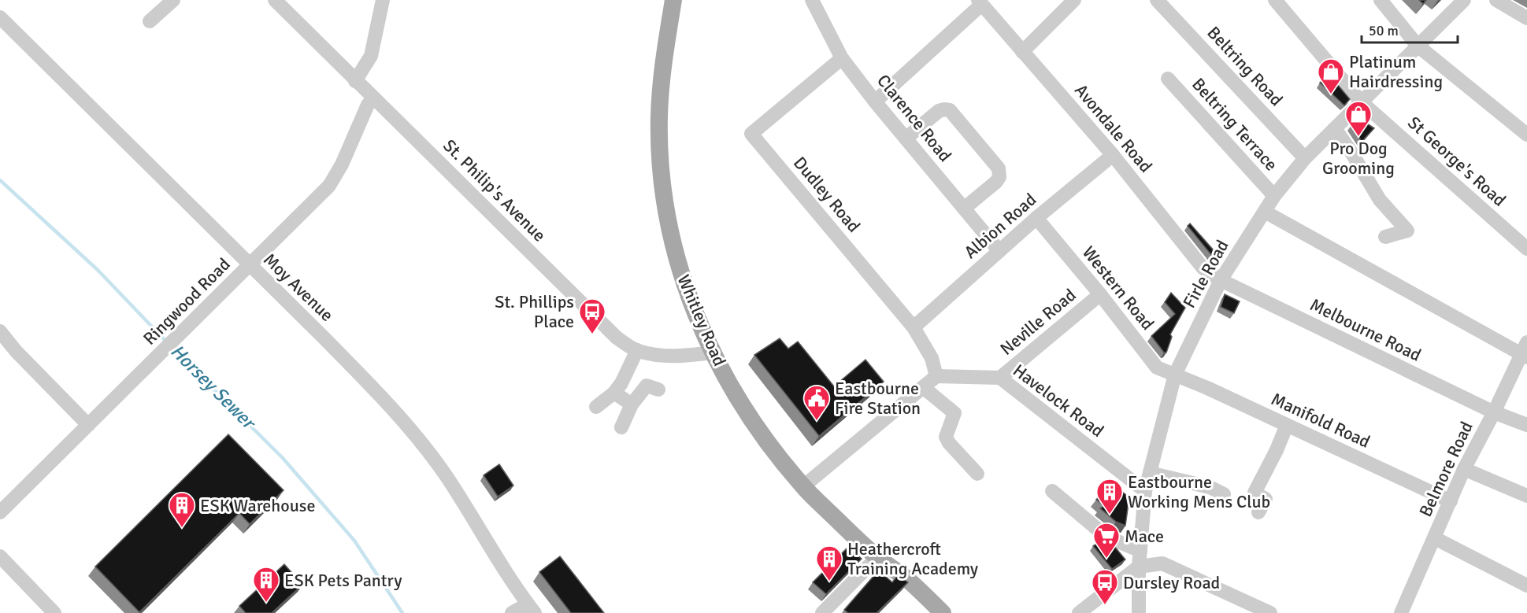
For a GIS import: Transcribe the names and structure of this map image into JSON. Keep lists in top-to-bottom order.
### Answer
{
  "streets": {
    "main road": ["Whitley Road"],
    "street": [
      "Beltring Road",
      "Clarence Road",
      "Beltring Terrace",
      "Avondale Road",
      "St George's Road",
      "St. Philip's Avenue",
      "Dudley Road",
      "Albion Road",
      "Firle Road",
      "Moy Avenue",
      "Western Road",
      "Ringwood Road",
      "Neville Road",
      "Melbourne Road",
      "Havelock Road",
      "Manifold Road",
      "Belmore Road"
    ]
  },
  "crossings": [
    ["Beltring Road", "Firle Road"],
    ["Clarence Road", "Dudley Road"],
    ["Clarence Road", "Albion Road"],
    ["Beltring Terrace", "Firle Road"],
    ["Avondale Road", "Albion Road"],
    ["Avondale Road", "Firle Road"],
    ["Avondale Road", "Melbourne Road"],
    ["St George's Road", "Firle Road"],
    ["St. Philip's Avenue", "Ringwood Road"],
    ["St. Philip's Avenue", "Whitley Road"],
    ["Dudley Road", "Albion Road"],
    ["Dudley Road", "Havelock Road"],
    ["Albion Road", "Western Road"],
    ["Firle Road", "Western Road"],
    ["Firle Road", "Melbourne Road"],
    ["Firle Road", "Havelock Road"],
    ["Firle Road", "Manifold Road"],
    ["Moy Avenue", "Ringwood Road"],
    ["Western Road", "Neville Road"],
    ["Western Road", "Manifold Road"],
    ["Neville Road", "Havelock Road"],
    ["Melbourne Road", "Belmore Road"],
    ["Manifold Road", "Belmore Road"]
  ],
  "water": ["Horsey Sewer"],
  "places": {
    "shop": ["Platinum Hairdressing", "Pro Dog Grooming"],
    "bus stop": ["St. Phillips Place", "Dursley Road"],
    "public building": ["Eastbourne Fire Station"],
    "building": [
      "Eastbourne Working Mens Club",
      "ESK Warehouse",
      "Heathercroft Training Academy",
      "ESK Pets Pantry"
    ],
    "supermarket": ["Mace"]
  },
  "scale_bar": "50 m"
}
